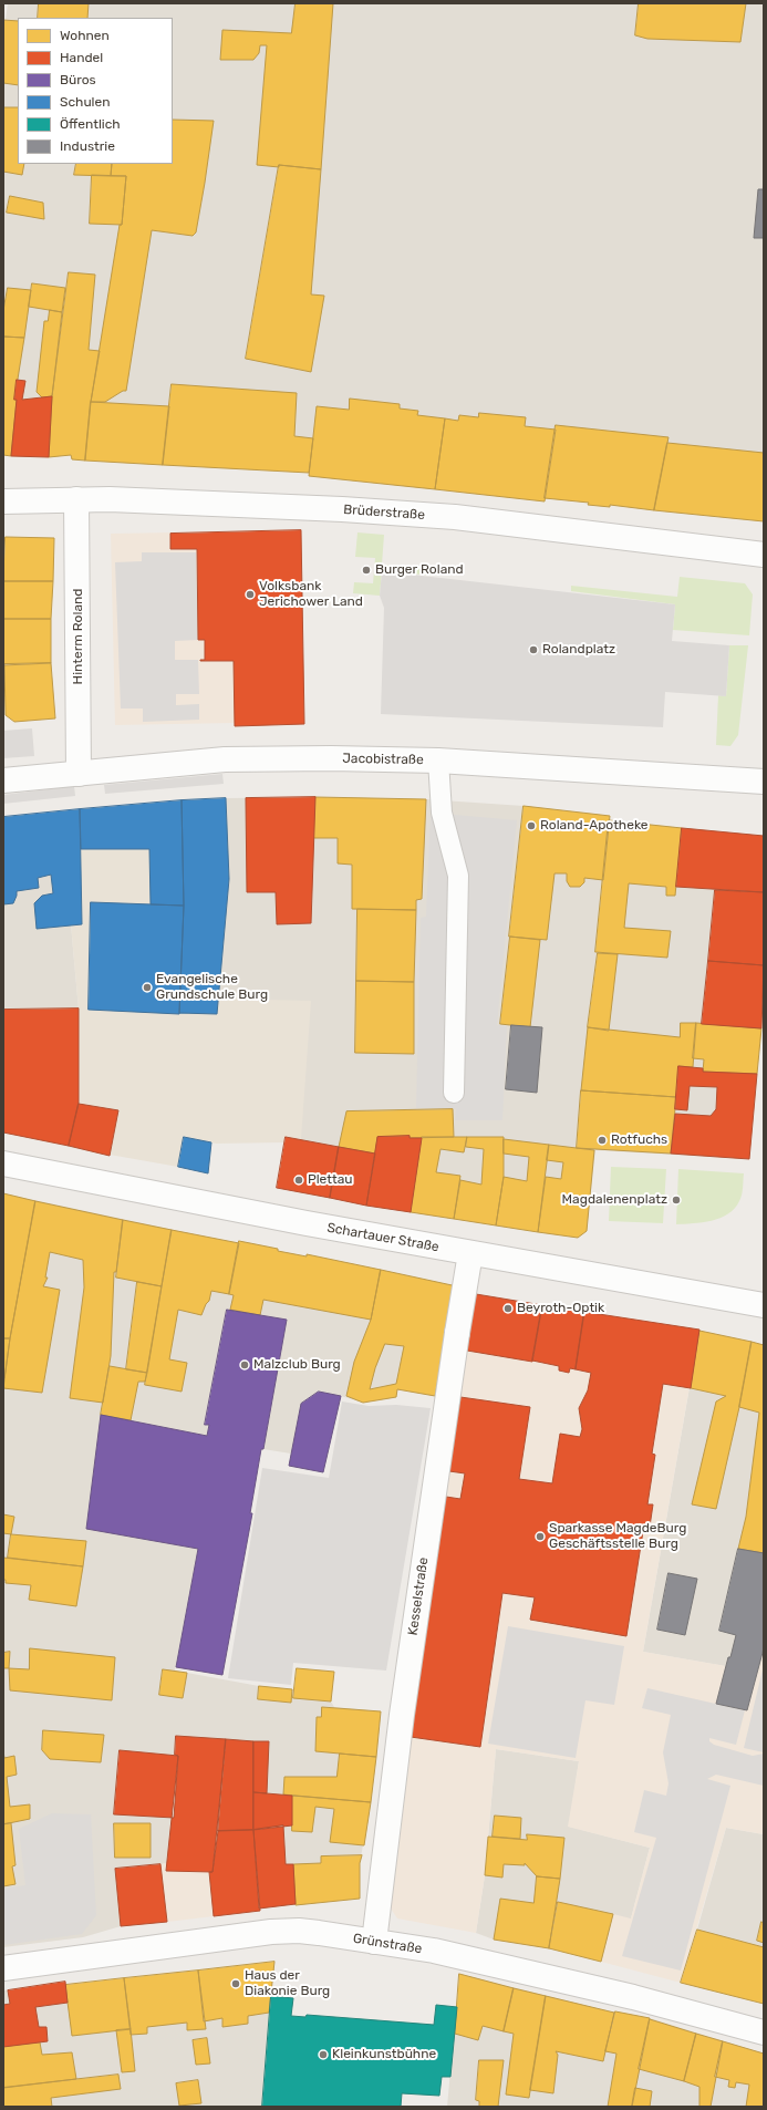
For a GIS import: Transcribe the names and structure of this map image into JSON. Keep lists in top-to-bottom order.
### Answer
{
  "streets": {
    "street": [
      "Brüderstraße",
      "Hinterm Roland",
      "Jacobistraße",
      "Schartauer Straße",
      "Kesselstraße",
      "Grünstraße"
    ]
  },
  "crossings": [
    ["Brüderstraße", "Hinterm Roland"],
    ["Hinterm Roland", "Jacobistraße"],
    ["Schartauer Straße", "Kesselstraße"],
    ["Kesselstraße", "Grünstraße"]
  ],
  "places": [
    "Burger Roland",
    "Volksbank Jerichower Land",
    "Rolandplatz",
    "Roland-Apotheke",
    "Evangelische Grundschule Burg",
    "Rotfuchs",
    "Plettau",
    "Magdalenenplatz",
    "Beyroth-Optik",
    "Malzclub Burg",
    "Sparkasse MagdeBurg Geschäftsstelle Burg",
    "Haus der Diakonie Burg",
    "Kleinkunstbühne"
  ],
  "legend": [
    "Wohnen",
    "Handel",
    "Büros",
    "Schulen",
    "Öffentlich",
    "Industrie"
  ]
}
